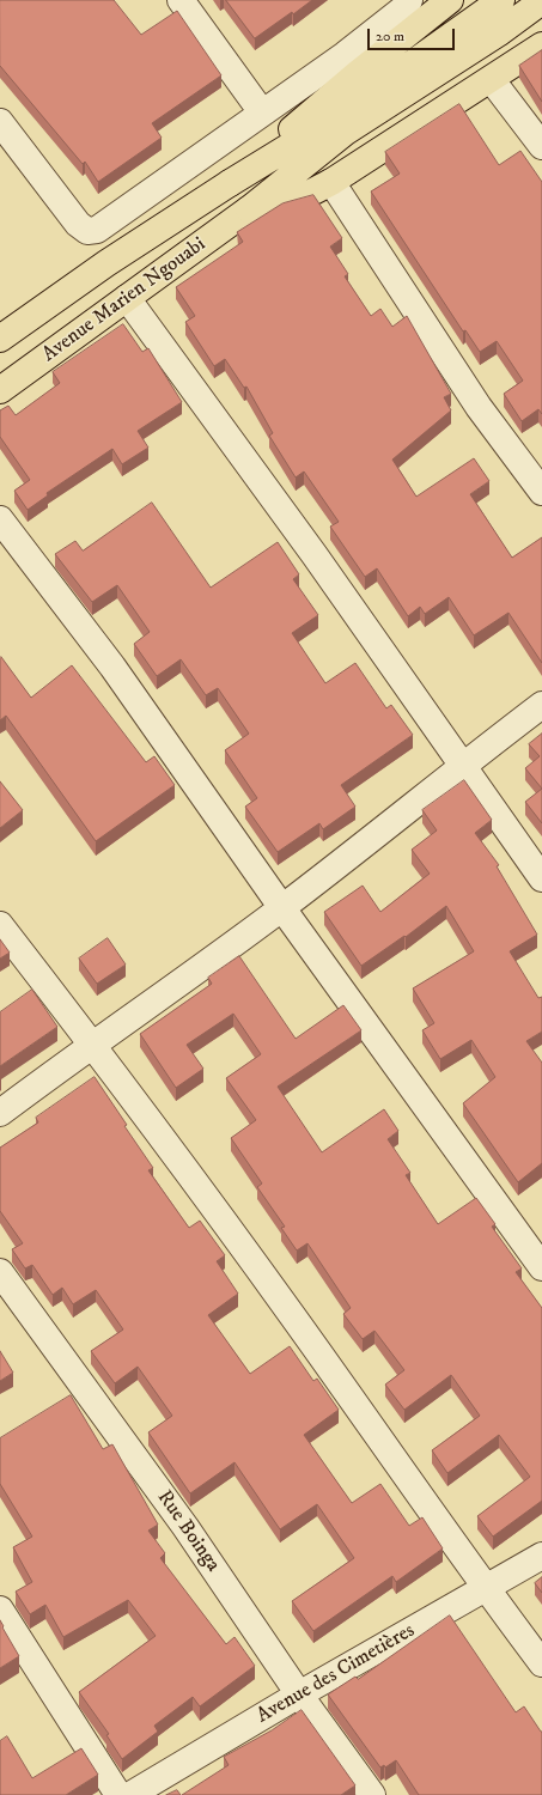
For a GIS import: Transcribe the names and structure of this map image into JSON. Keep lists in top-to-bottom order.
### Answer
{
  "streets": {
    "main road": ["Avenue Marien Ngouabi"],
    "street": ["Rue Boinga", "Avenue des Cimetières"]
  },
  "crossings": [
    ["Rue Boinga", "Avenue des Cimetières"]
  ],
  "scale_bar": "20 m"
}
